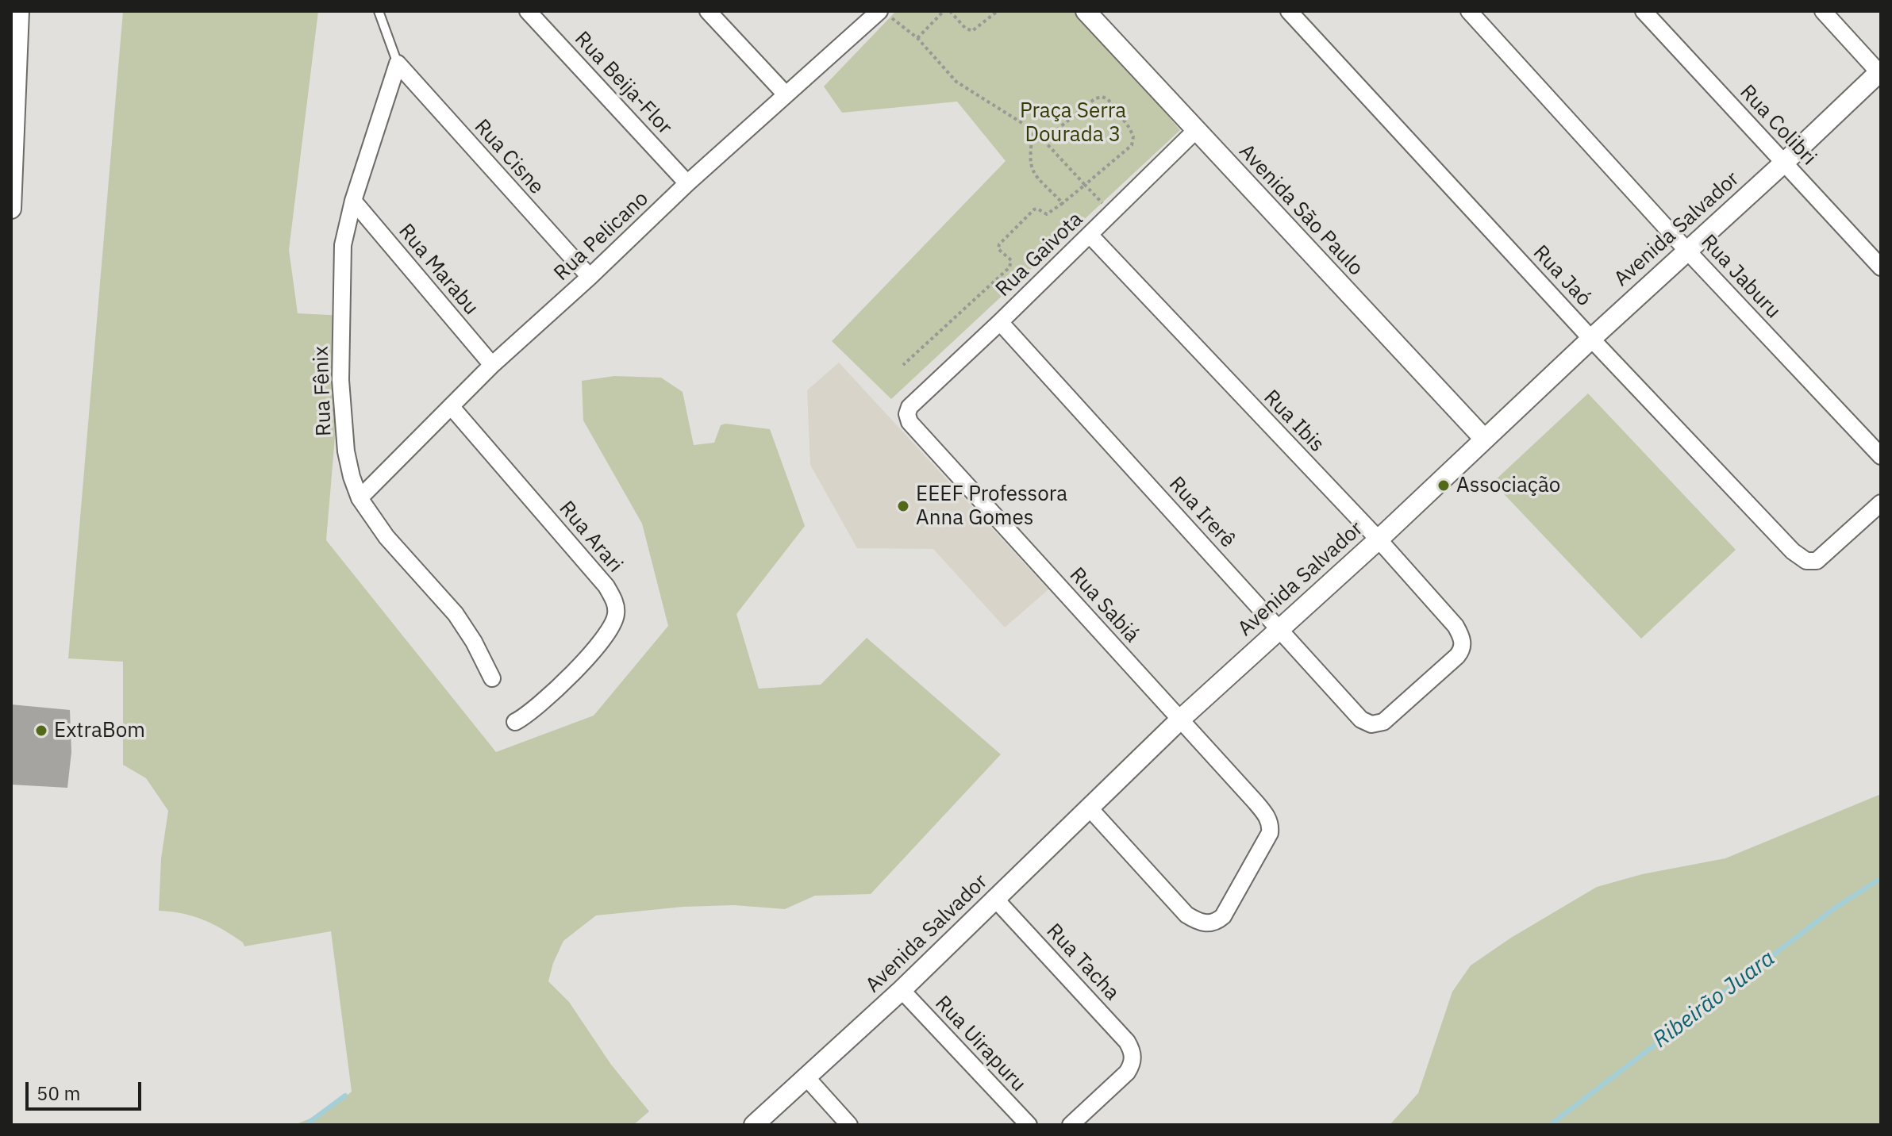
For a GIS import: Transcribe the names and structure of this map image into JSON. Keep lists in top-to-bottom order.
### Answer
{
  "streets": {
    "street": [
      "Rua Beija-Flor",
      "Rua Colibri",
      "Rua Cisne",
      "Avenida São Paulo",
      "Avenida Salvador",
      "Rua Pelicano",
      "Rua Gaivota",
      "Rua Marabu",
      "Rua Jaó",
      "Rua Jaburu",
      "Rua Fênix",
      "Rua Ibis",
      "Rua Irerê",
      "Rua Arari",
      "Rua Sabiá",
      "Rua Tacha",
      "Rua Uirapuru"
    ]
  },
  "crossings": [
    ["Rua Beija-Flor", "Rua Pelicano"],
    ["Rua Colibri", "Avenida Salvador"],
    ["Rua Cisne", "Rua Pelicano"],
    ["Rua Cisne", "Rua Fênix"],
    ["Avenida São Paulo", "Avenida Salvador"],
    ["Avenida São Paulo", "Rua Gaivota"],
    ["Avenida Salvador", "Rua Jaó"],
    ["Avenida Salvador", "Rua Jaburu"],
    ["Avenida Salvador", "Rua Ibis"],
    ["Avenida Salvador", "Rua Irerê"],
    ["Avenida Salvador", "Rua Sabiá"],
    ["Avenida Salvador", "Rua Tacha"],
    ["Avenida Salvador", "Rua Uirapuru"],
    ["Rua Pelicano", "Rua Marabu"],
    ["Rua Pelicano", "Rua Fênix"],
    ["Rua Pelicano", "Rua Arari"],
    ["Rua Gaivota", "Rua Ibis"],
    ["Rua Gaivota", "Rua Irerê"],
    ["Rua Gaivota", "Rua Sabiá"],
    ["Rua Marabu", "Rua Fênix"],
    ["Rua Ibis", "Rua Irerê"]
  ],
  "water": ["Ribeirão Juara"],
  "parks": ["Praça Serra Dourada 3"],
  "places": ["Associação", "EEEF Professora Anna Gomes", "ExtraBom"],
  "scale_bar": "50 m"
}
